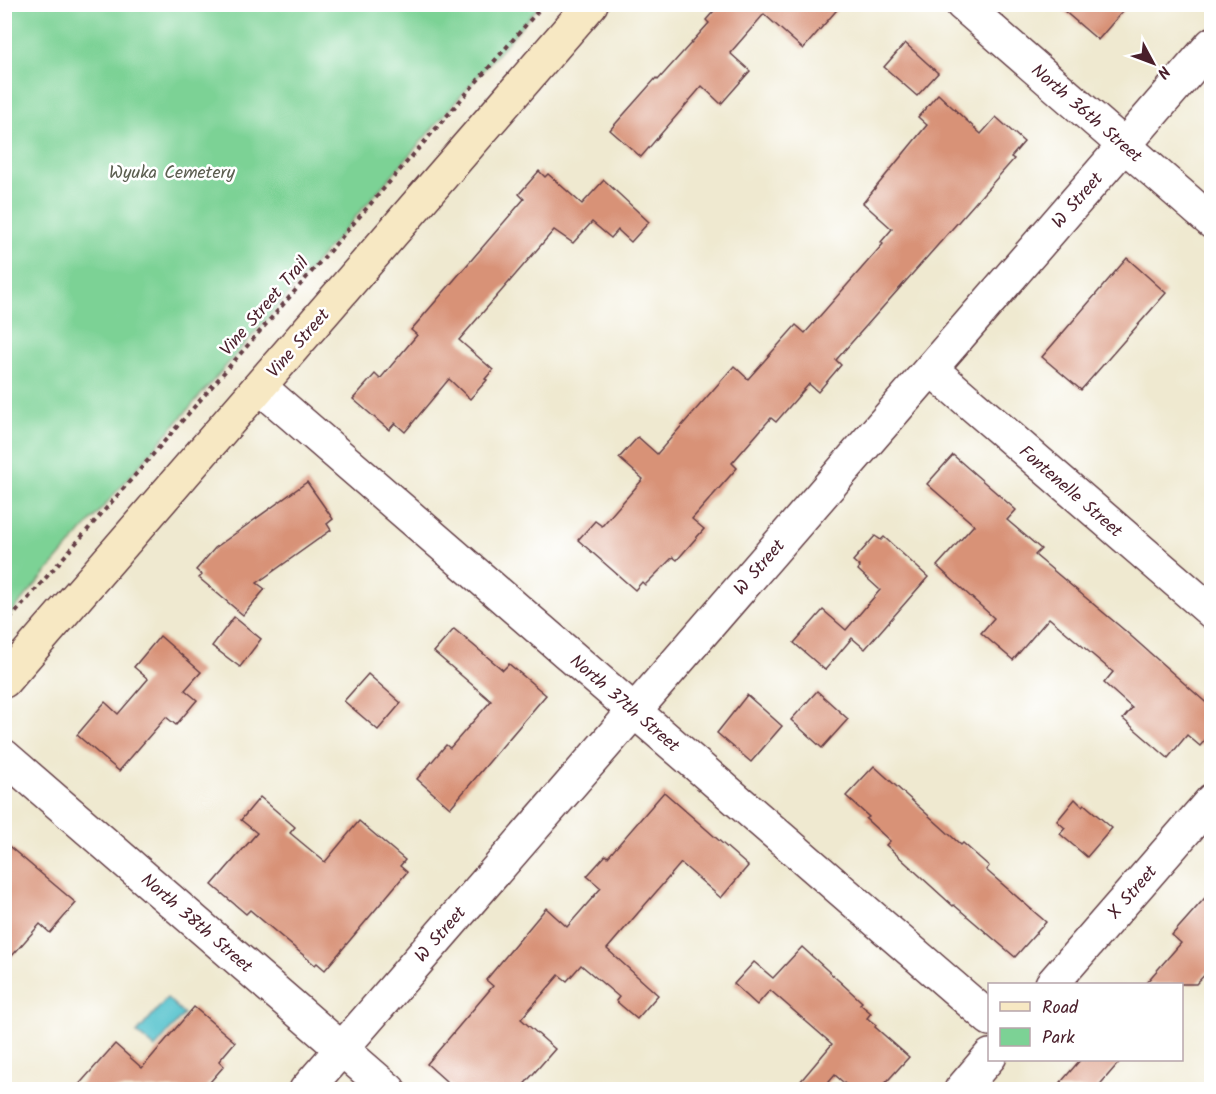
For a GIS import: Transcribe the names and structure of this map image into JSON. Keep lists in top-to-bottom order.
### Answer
{
  "streets": {
    "main road": ["Vine Street"],
    "street": [
      "North 36th Street",
      "W Street",
      "Fontenelle Street",
      "North 37th Street",
      "X Street",
      "North 38th Street"
    ],
    "path": ["Vine Street Trail"]
  },
  "crossings": [
    ["North 36th Street", "W Street"],
    ["W Street", "Fontenelle Street"],
    ["W Street", "North 37th Street"],
    ["W Street", "North 38th Street"],
    ["Vine Street", "North 37th Street"]
  ],
  "parks": ["Wyuka Cemetery"],
  "legend": ["Road", "Park"],
  "north": "bottom right"
}
